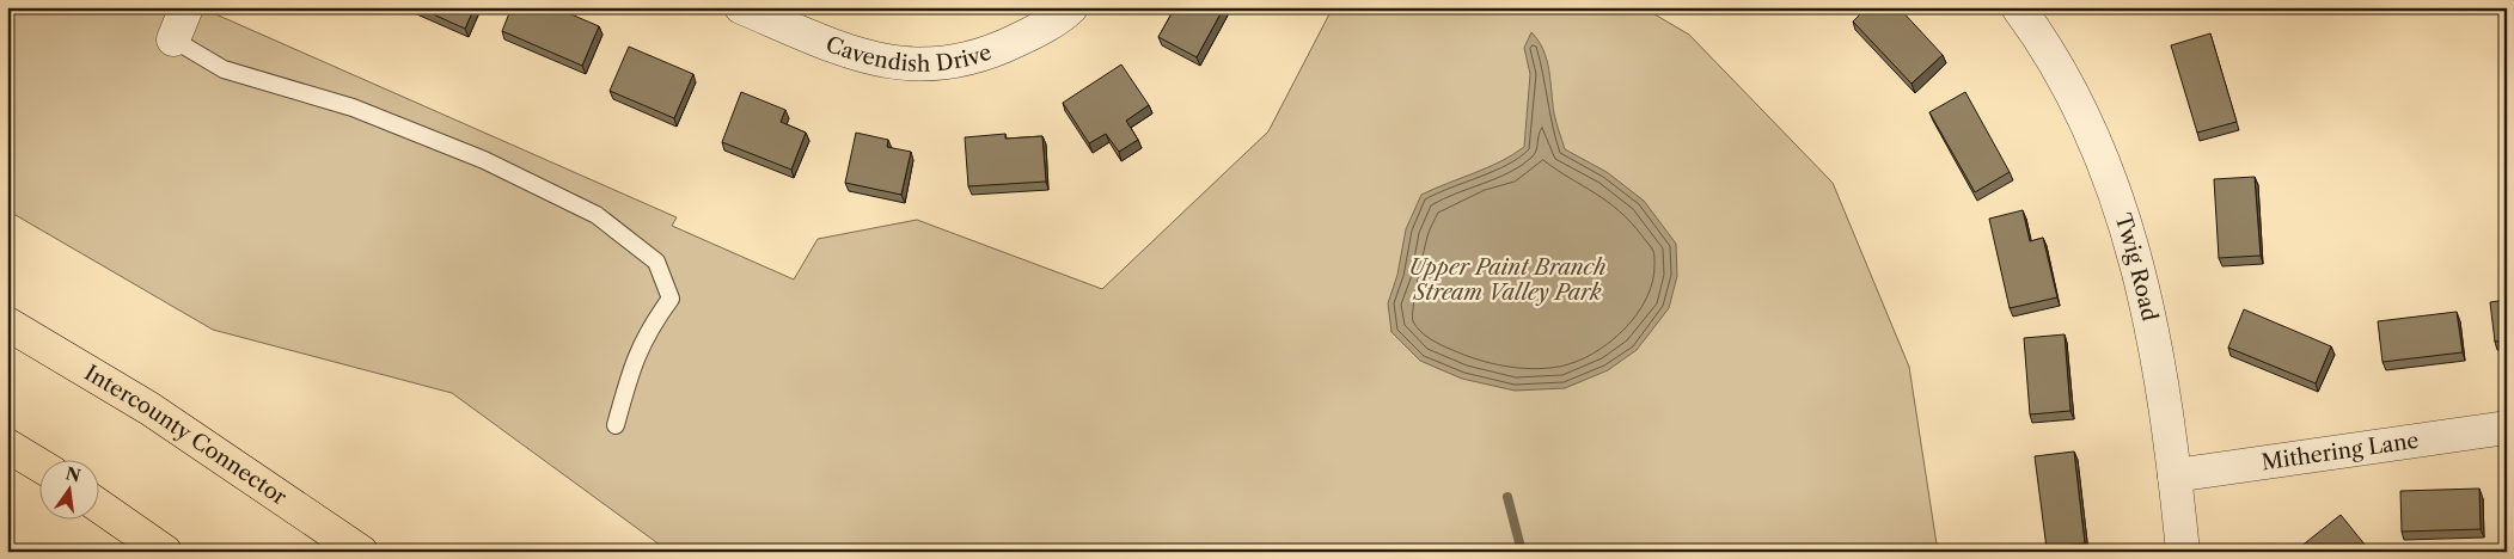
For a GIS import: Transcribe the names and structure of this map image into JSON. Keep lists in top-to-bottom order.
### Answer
{
  "streets": {
    "highway": ["Intercounty Connector"],
    "street": ["Cavendish Drive", "Twig Road", "Mithering Lane"]
  },
  "crossings": [
    ["Twig Road", "Mithering Lane"]
  ],
  "parks": ["Upper Paint Branch Stream Valley Park"],
  "north": "top"
}
